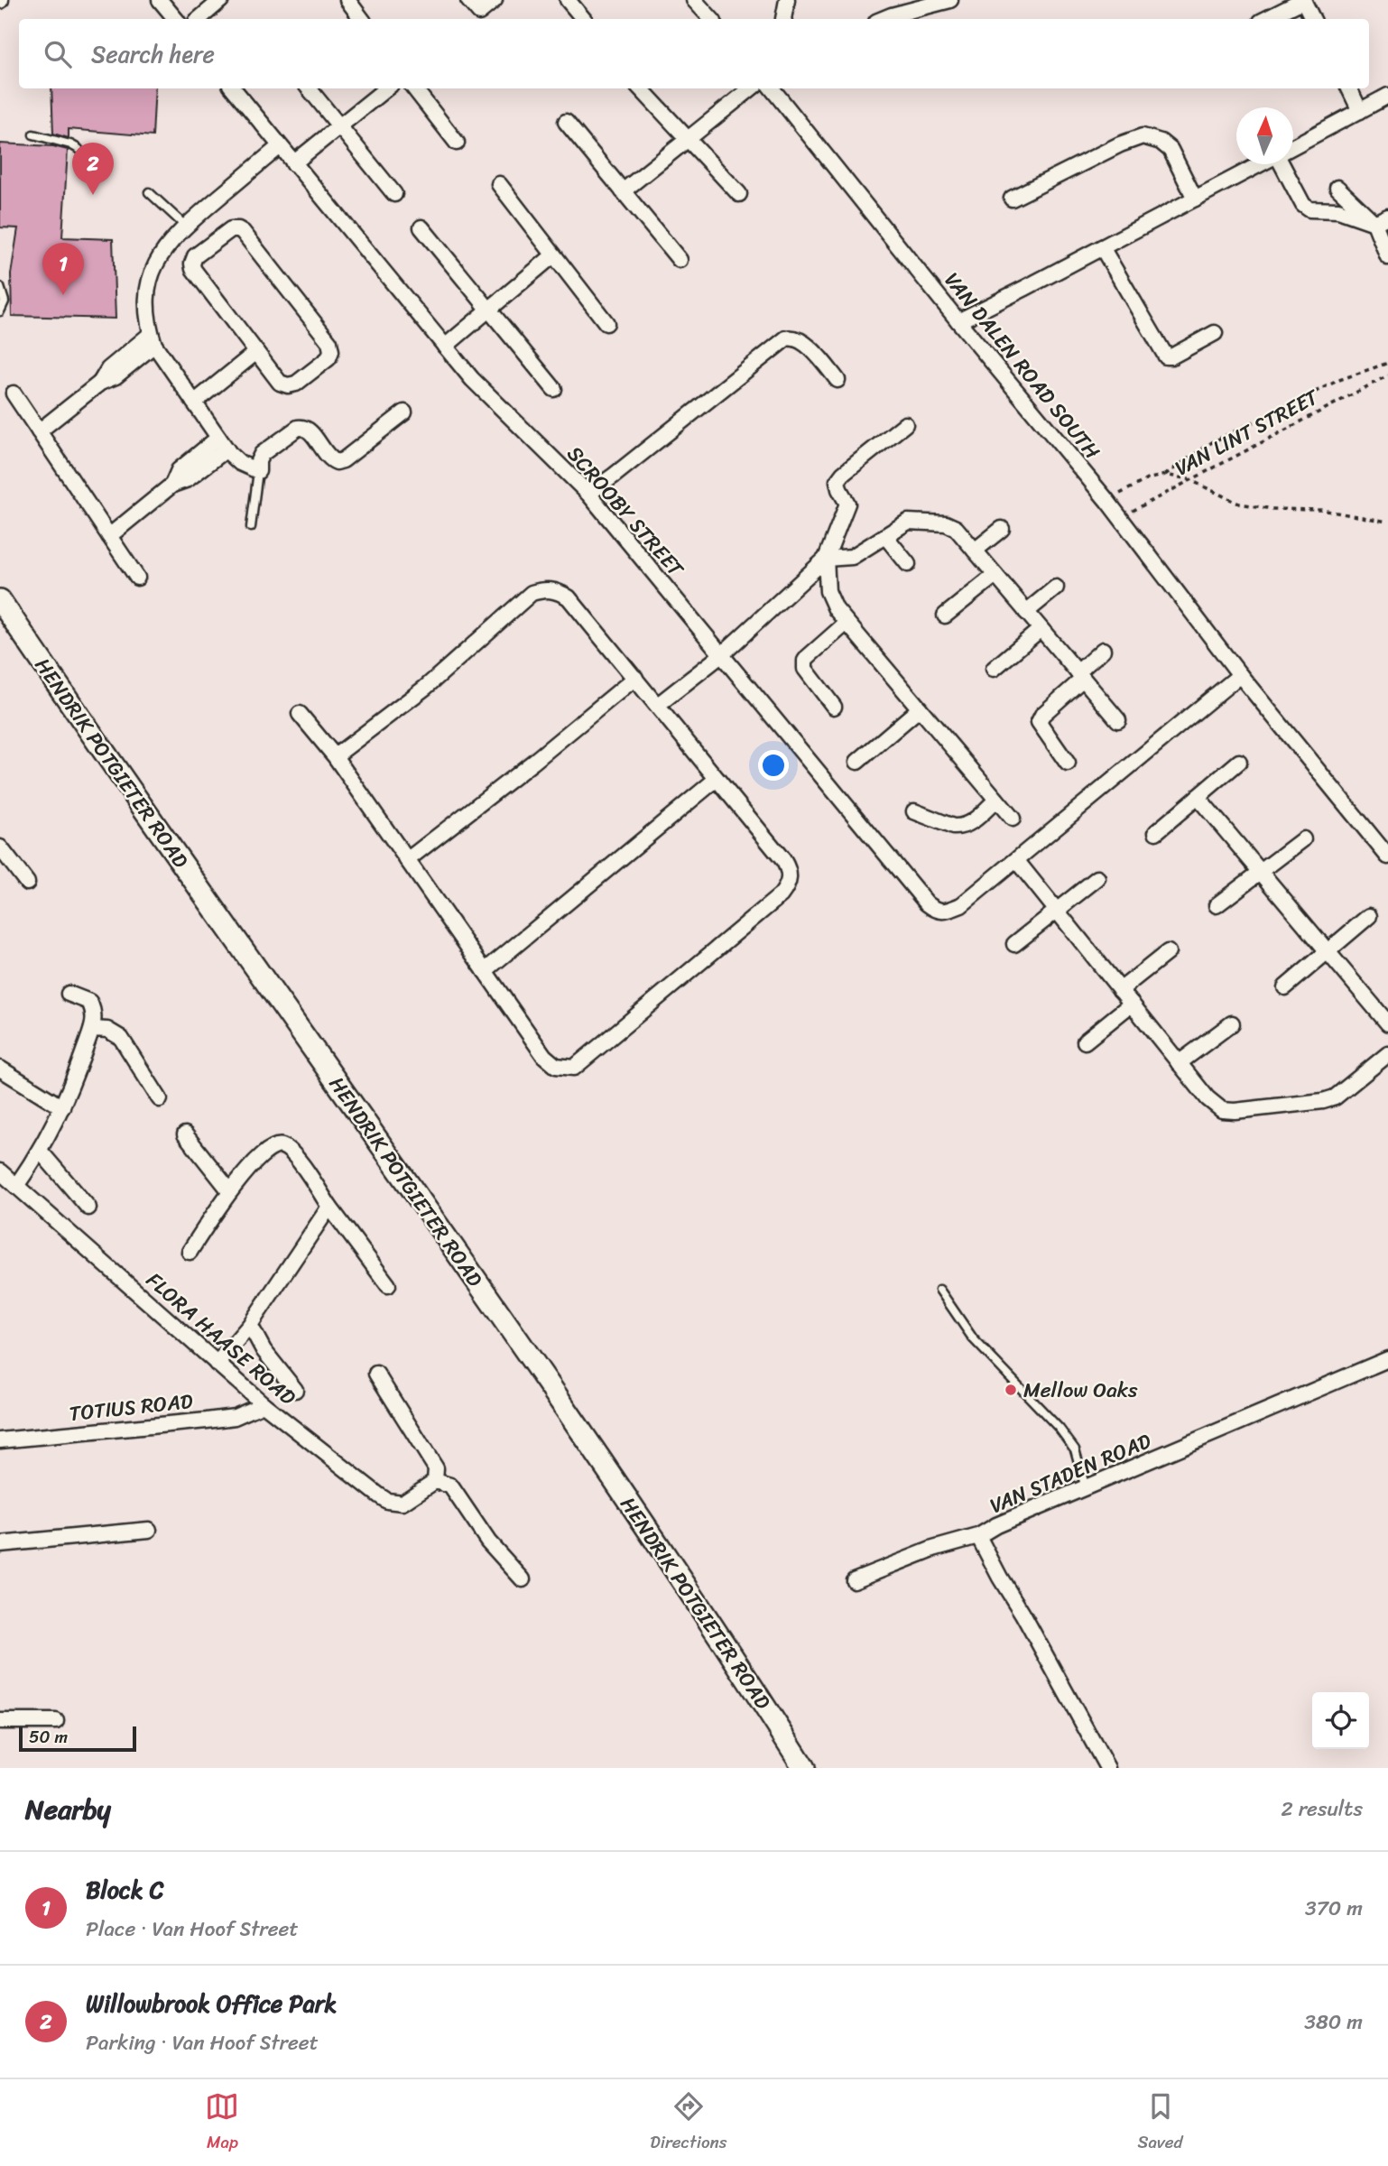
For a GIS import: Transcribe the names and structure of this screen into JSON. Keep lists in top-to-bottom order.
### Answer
{
  "streets": {
    "main road": ["HENDRIK POTGIETER ROAD"],
    "street": [
      "VAN DALEN ROAD SOUTH",
      "SCROOBY STREET",
      "FLORA HAASE ROAD",
      "TOTIUS ROAD",
      "VAN STADEN ROAD"
    ],
    "path": ["VAN LINT STREET"]
  },
  "crossings": [
    ["VAN DALEN ROAD SOUTH", "VAN LINT STREET"],
    ["FLORA HAASE ROAD", "TOTIUS ROAD"]
  ],
  "places": ["Mellow Oaks"],
  "scale_bar": "50 m",
  "north": "top",
  "page": {
    "search": "Search here",
    "pins": ["2", "1"],
    "scale": "50 m",
    "heading": ["Nearby", "2 results"],
    "list": [
      {
        "mark": "1",
        "name": "Block C",
        "note": "Place · Van Hoof Street",
        "value": "370 m"
      },
      {
        "mark": "2",
        "name": "Willowbrook Office Park",
        "note": "Parking · Van Hoof Street",
        "value": "380 m"
      }
    ],
    "nav": ["Map", "Directions", "Saved"]
  }
}
